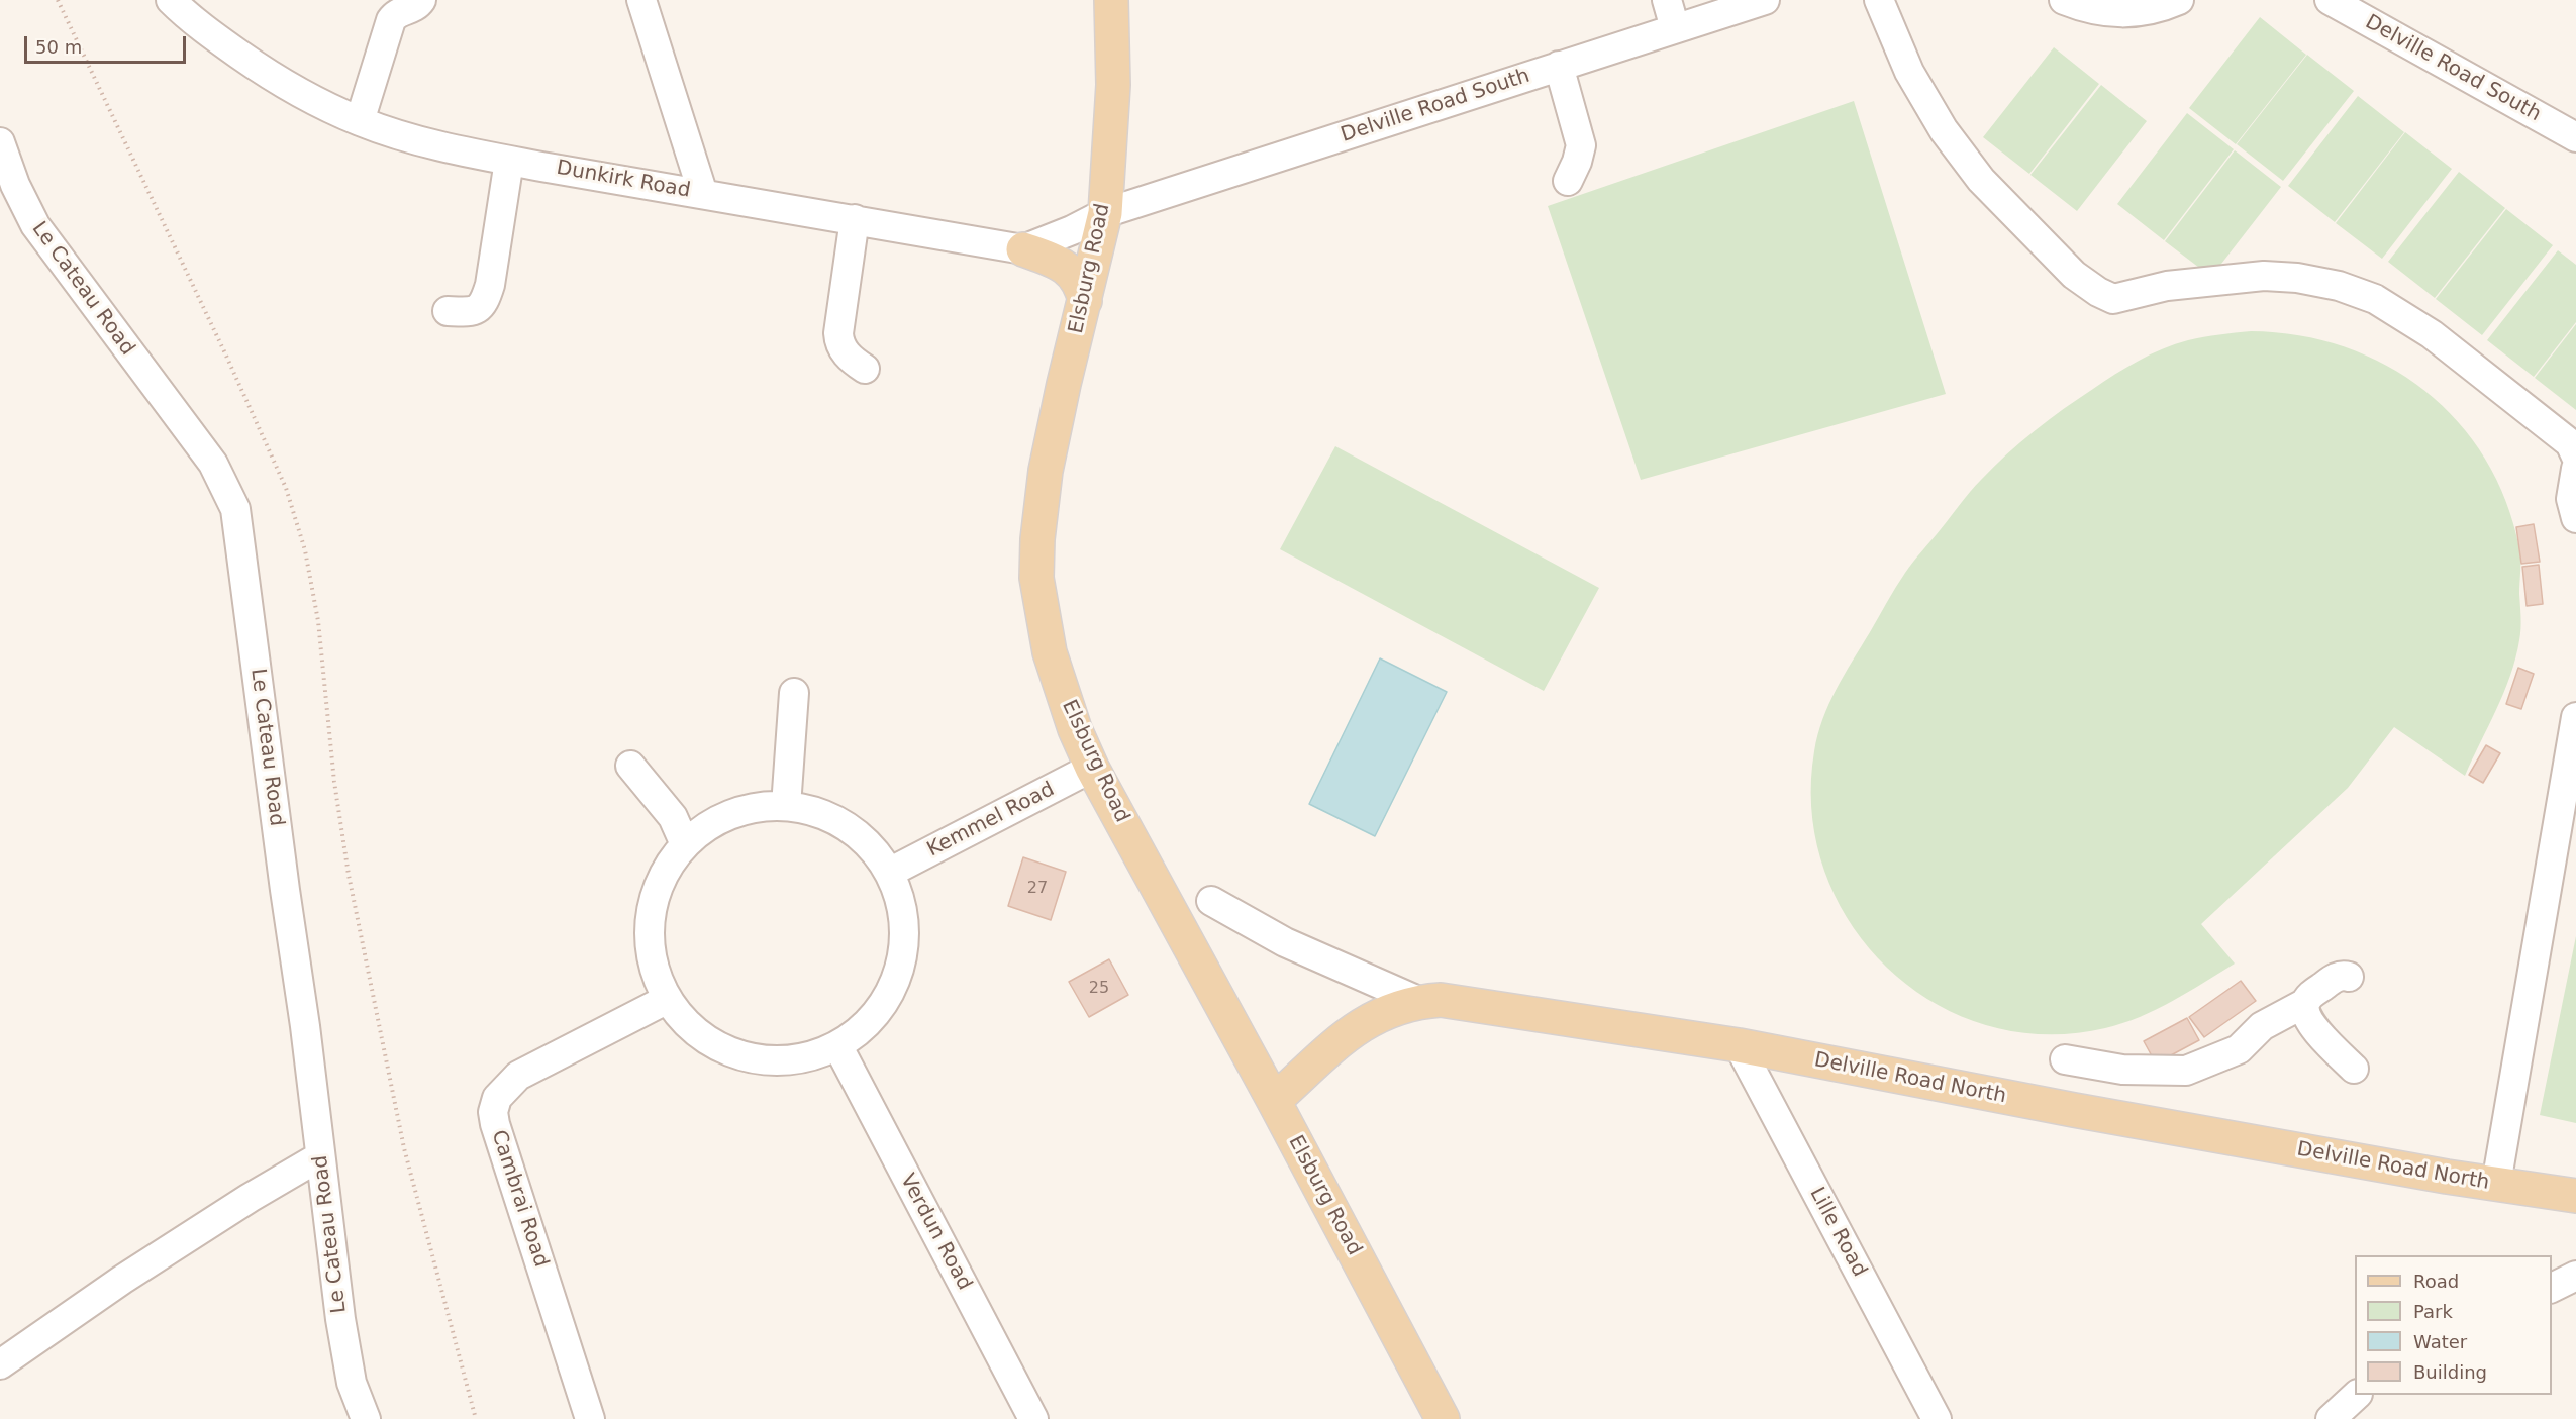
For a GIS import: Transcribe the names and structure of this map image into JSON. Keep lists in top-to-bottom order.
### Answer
{
  "streets": {
    "main road": ["Elsburg Road", "Delville Road North"],
    "street": [
      "Delville Road South",
      "Dunkirk Road",
      "Le Cateau Road",
      "Kemmel Road",
      "Cambrai Road",
      "Verdun Road",
      "Lille Road"
    ]
  },
  "crossings": [
    ["Delville Road South", "Elsburg Road"],
    ["Elsburg Road", "Kemmel Road"],
    ["Elsburg Road", "Delville Road North"],
    ["Delville Road North", "Lille Road"]
  ],
  "house_numbers": ["27", "25"],
  "legend": [
    "Road",
    "Park",
    "Water",
    "Building"
  ],
  "scale_bar": "50 m"
}
